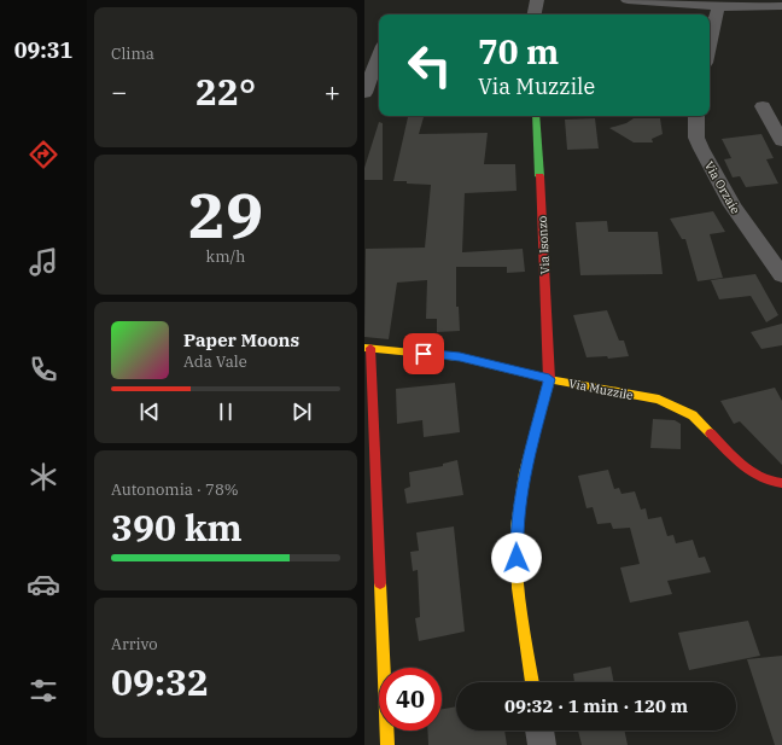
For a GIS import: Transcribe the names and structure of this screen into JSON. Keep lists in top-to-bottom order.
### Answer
{
  "streets": {
    "street": ["Via Orzaie", "Via Isonzo", "Via Muzzile"]
  },
  "crossings": [
    ["Via Isonzo", "Via Muzzile"]
  ],
  "page": {
    "tabs": "09:31",
    "tile": [
      "Clima",
      ["29", "km/h"],
      ["Autonomia · 78%", "390 km"],
      ["Arrivo", "09:32"]
    ],
    "turn": ["70 m", "Via Muzzile"],
    "heat": ["−", "22°", "+"],
    "song": ["Paper Moons", "Ada Vale"],
    "limit": "40",
    "trip": "09:32 · 1 min · 120 m"
  }
}
